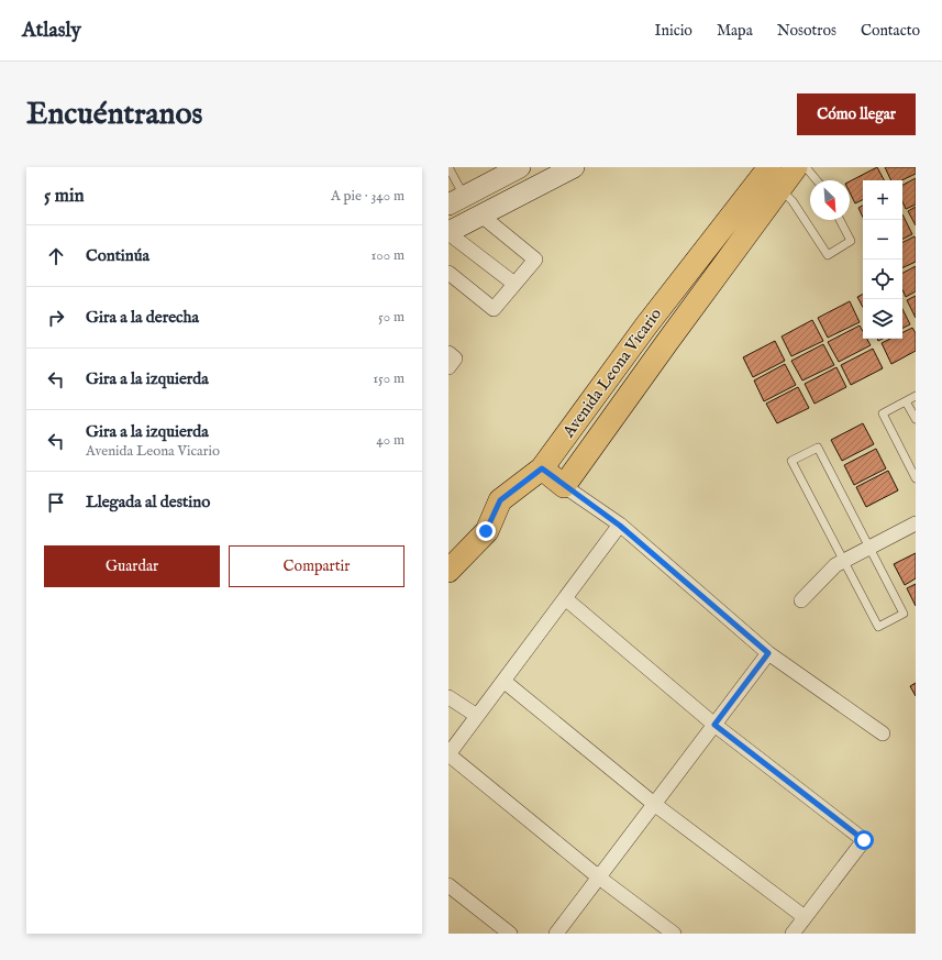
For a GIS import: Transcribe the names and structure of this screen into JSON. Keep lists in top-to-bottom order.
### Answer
{
  "streets": {
    "main road": ["Avenida Leona Vicario"]
  },
  "north": "bottom right",
  "page": {
    "header": "Atlasly",
    "nav": [
      "Inicio",
      "Mapa",
      "Nosotros",
      "Contacto"
    ],
    "buttons": [
      "Cómo llegar",
      ["Guardar", "Compartir"]
    ],
    "title": "Encuéntranos",
    "heading": ["5 min", "A pie · 340 m"],
    "map_buttons": ["+", "−"],
    "list": [
      ["Continúa", "100 m"],
      ["Gira a la derecha", "50 m"],
      ["Gira a la izquierda", "150 m"],
      ["Gira a la izquierda", "Avenida Leona Vicario", "40 m"],
      "Llegada al destino"
    ]
  }
}
